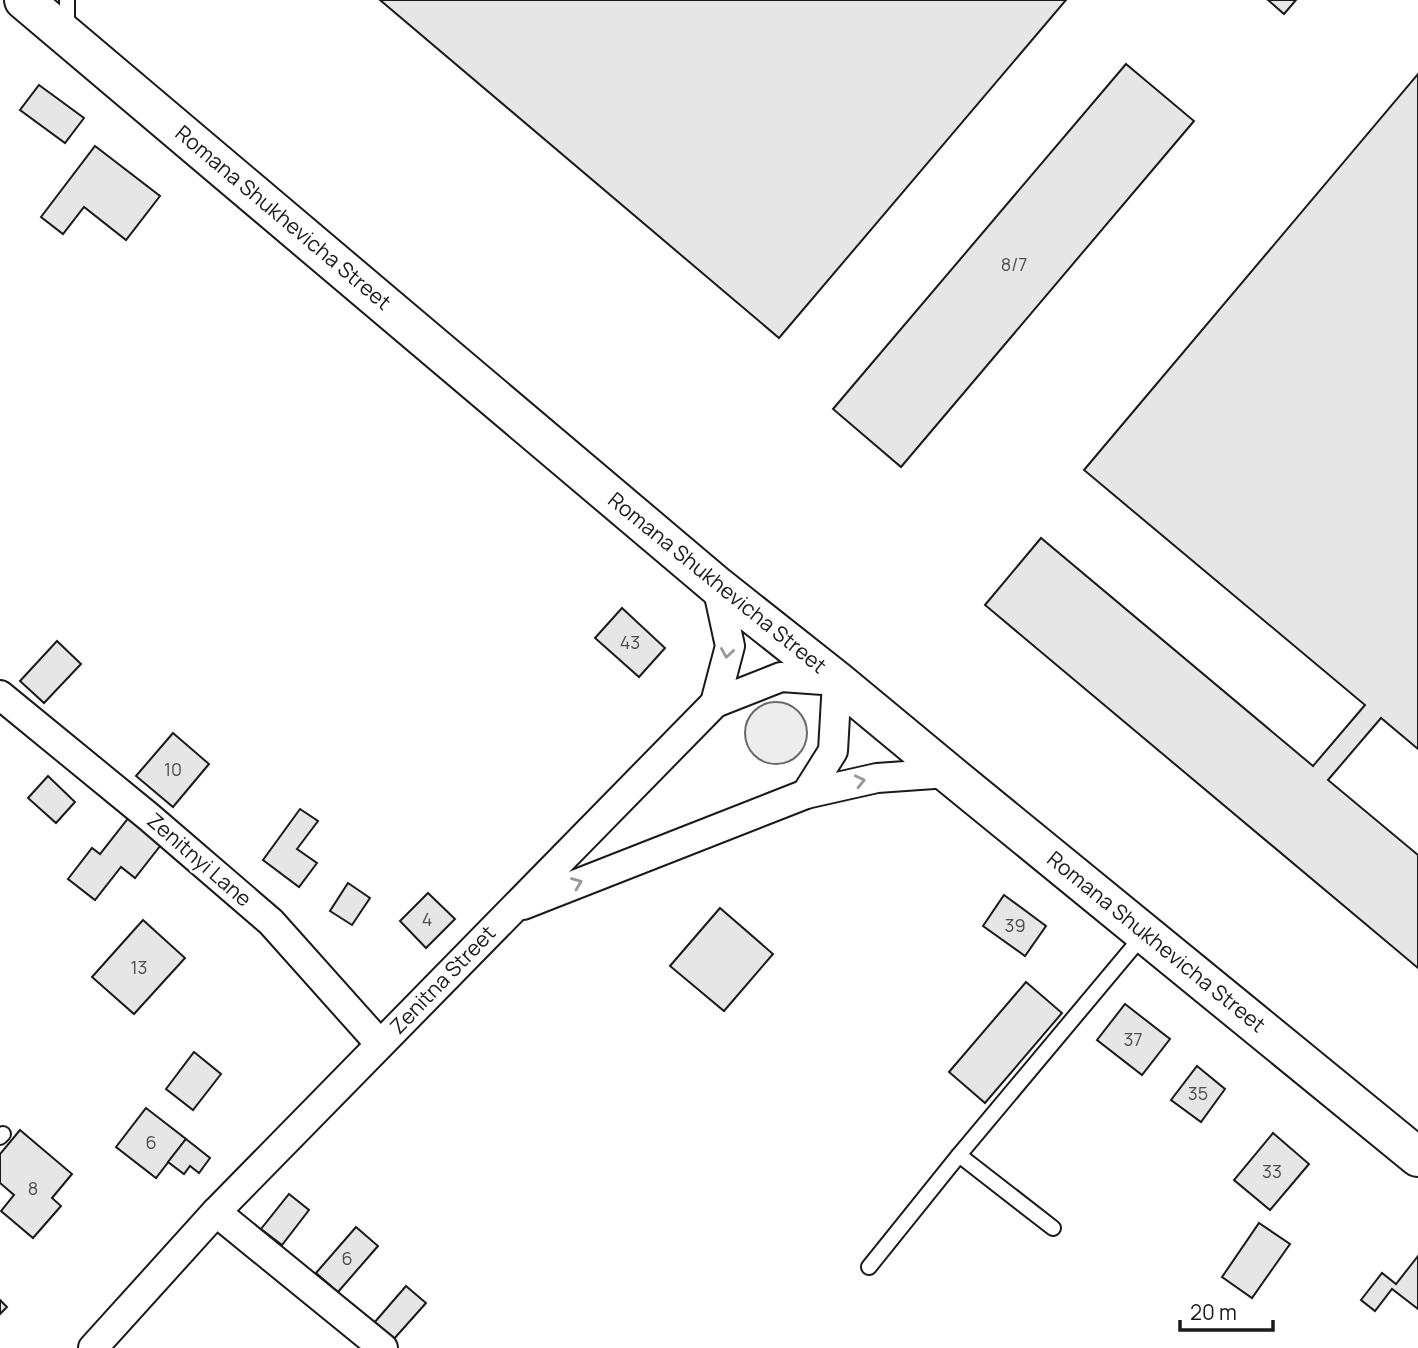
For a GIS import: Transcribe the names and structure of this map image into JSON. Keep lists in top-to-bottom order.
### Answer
{
  "streets": {
    "main road": ["Romana Shukhevicha Street"],
    "street": ["Zenitnyi Lane", "Zenitna Street"]
  },
  "crossings": [
    ["Romana Shukhevicha Street", "Zenitna Street"],
    ["Zenitnyi Lane", "Zenitna Street"]
  ],
  "house_numbers": [
    "8/7",
    "43",
    "10",
    "4",
    "39",
    "13",
    "37",
    "35",
    "6",
    "33",
    "8",
    "6"
  ],
  "scale_bar": "20 m"
}
